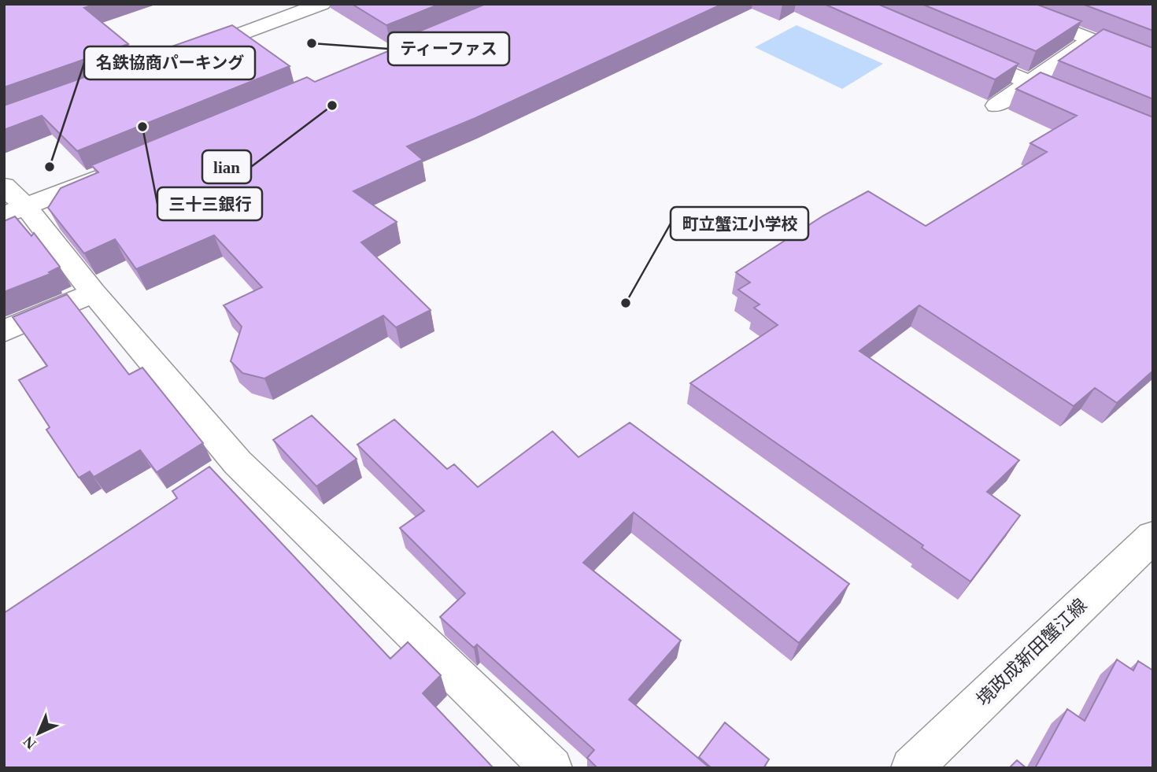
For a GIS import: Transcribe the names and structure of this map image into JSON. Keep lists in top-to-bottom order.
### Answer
{
  "streets": {
    "street": ["境政成新田蟹江線"]
  },
  "places": [
    "ティーファス",
    "lian",
    "三十三銀行",
    "名鉄協商パーキング",
    "町立蟹江小学校"
  ],
  "north": "bottom left"
}
